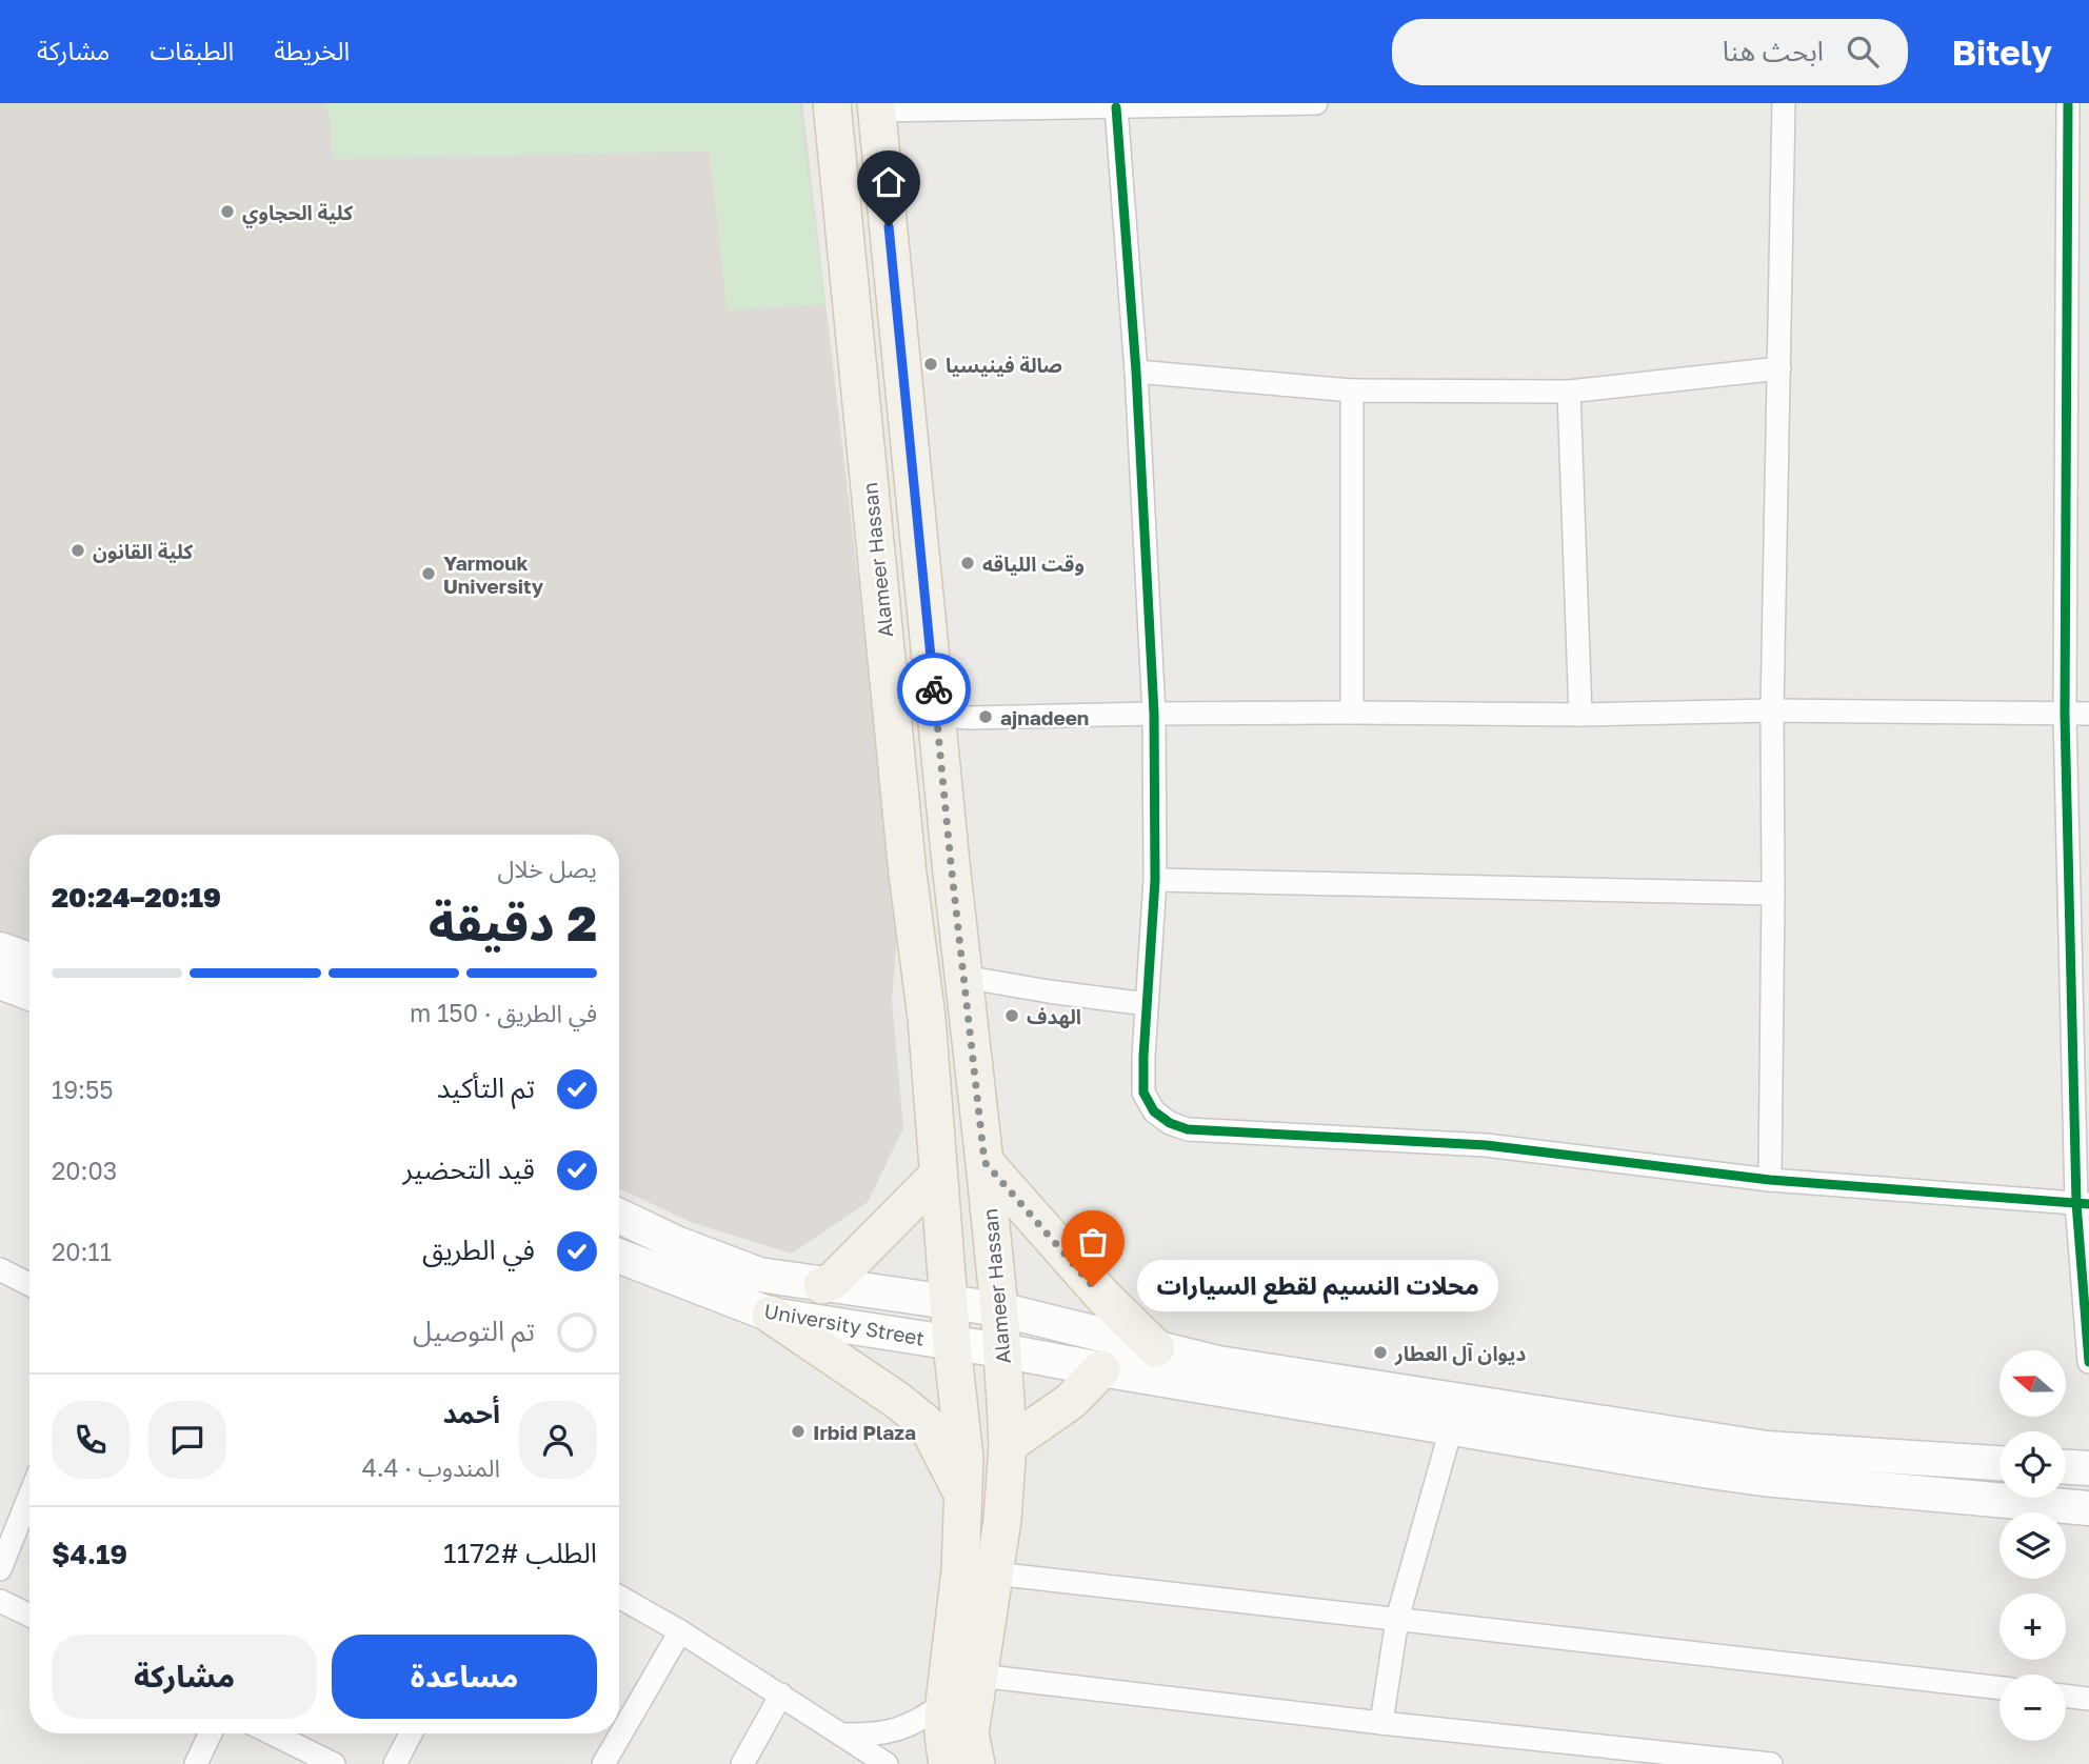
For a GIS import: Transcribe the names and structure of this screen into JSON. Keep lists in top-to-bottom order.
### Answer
{
  "streets": {
    "main road": ["Alameer Hassan", "University Street"]
  },
  "crossings": [
    ["Alameer Hassan", "University Street"]
  ],
  "places": [
    "كلية الحجاوي",
    "صالة فينيسيا",
    "كلية القانون",
    "وقت اللياقه",
    "Yarmouk University",
    "ajnadeen",
    "الهدف",
    "محلات النسيم لقطع السيارات",
    "ديوان آل العطار",
    "Irbid Plaza"
  ],
  "north": "left",
  "page": {
    "header": "Bitely",
    "search": "ابحث هنا",
    "nav": ["الخريطة", "الطبقات", "مشاركة"],
    "heading": ["2 دقيقة", "يصل خلال", "20:19–20:24"],
    "panel": [
      "أحمد",
      "المندوب · 4.4",
      "الطلب #1172",
      "$4.19"
    ],
    "bar": "في الطريق · 150 m",
    "list": [
      ["تم التأكيد", "19:55"],
      ["قيد التحضير", "20:03"],
      ["في الطريق", "20:11"],
      "تم التوصيل"
    ],
    "bubble": "محلات النسيم لقطع السيارات",
    "map_buttons": ["+", "−"],
    "buttons": ["مساعدة", "مشاركة"]
  }
}
